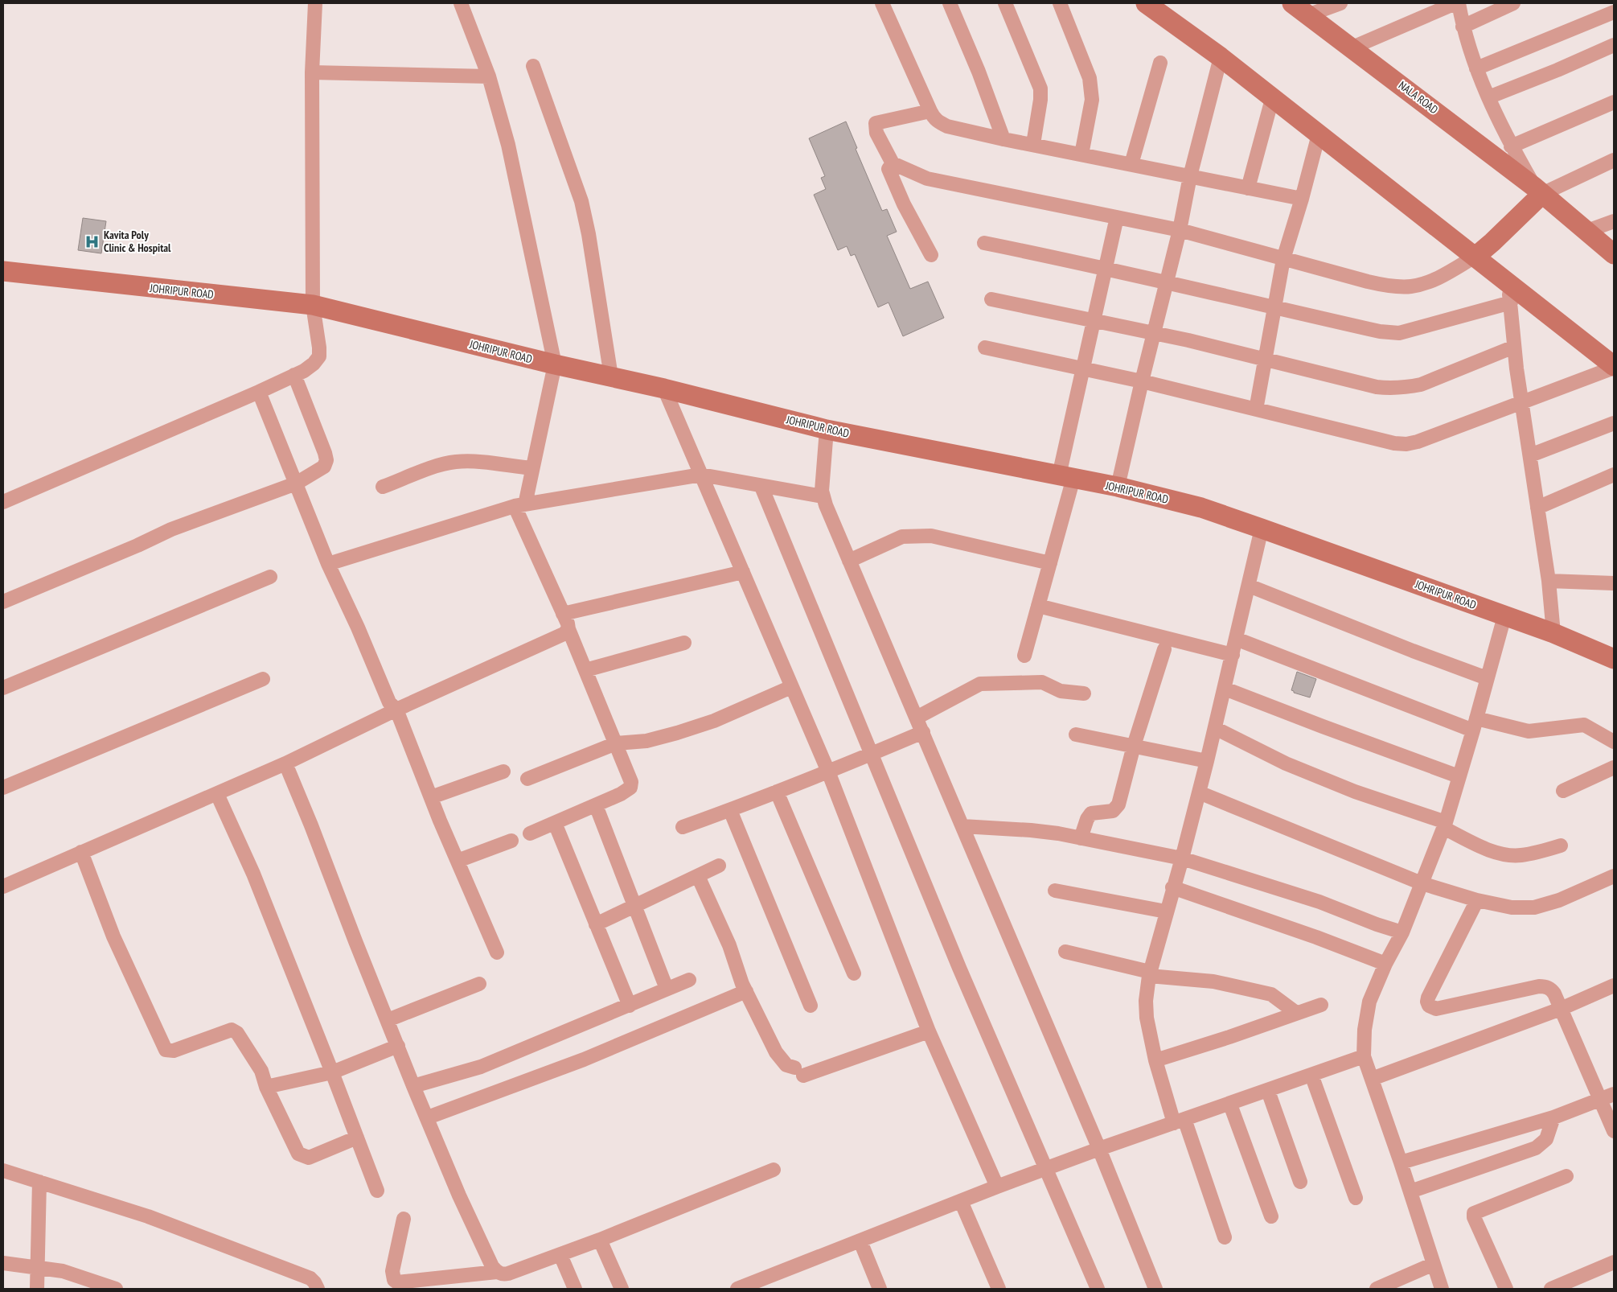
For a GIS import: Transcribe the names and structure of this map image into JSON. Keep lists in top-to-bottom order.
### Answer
{
  "streets": {
    "street": ["NALA ROAD", "JOHRIPUR ROAD"]
  },
  "places": {
    "hospital": ["Kavita Poly Clinic & Hospital"]
  }
}
